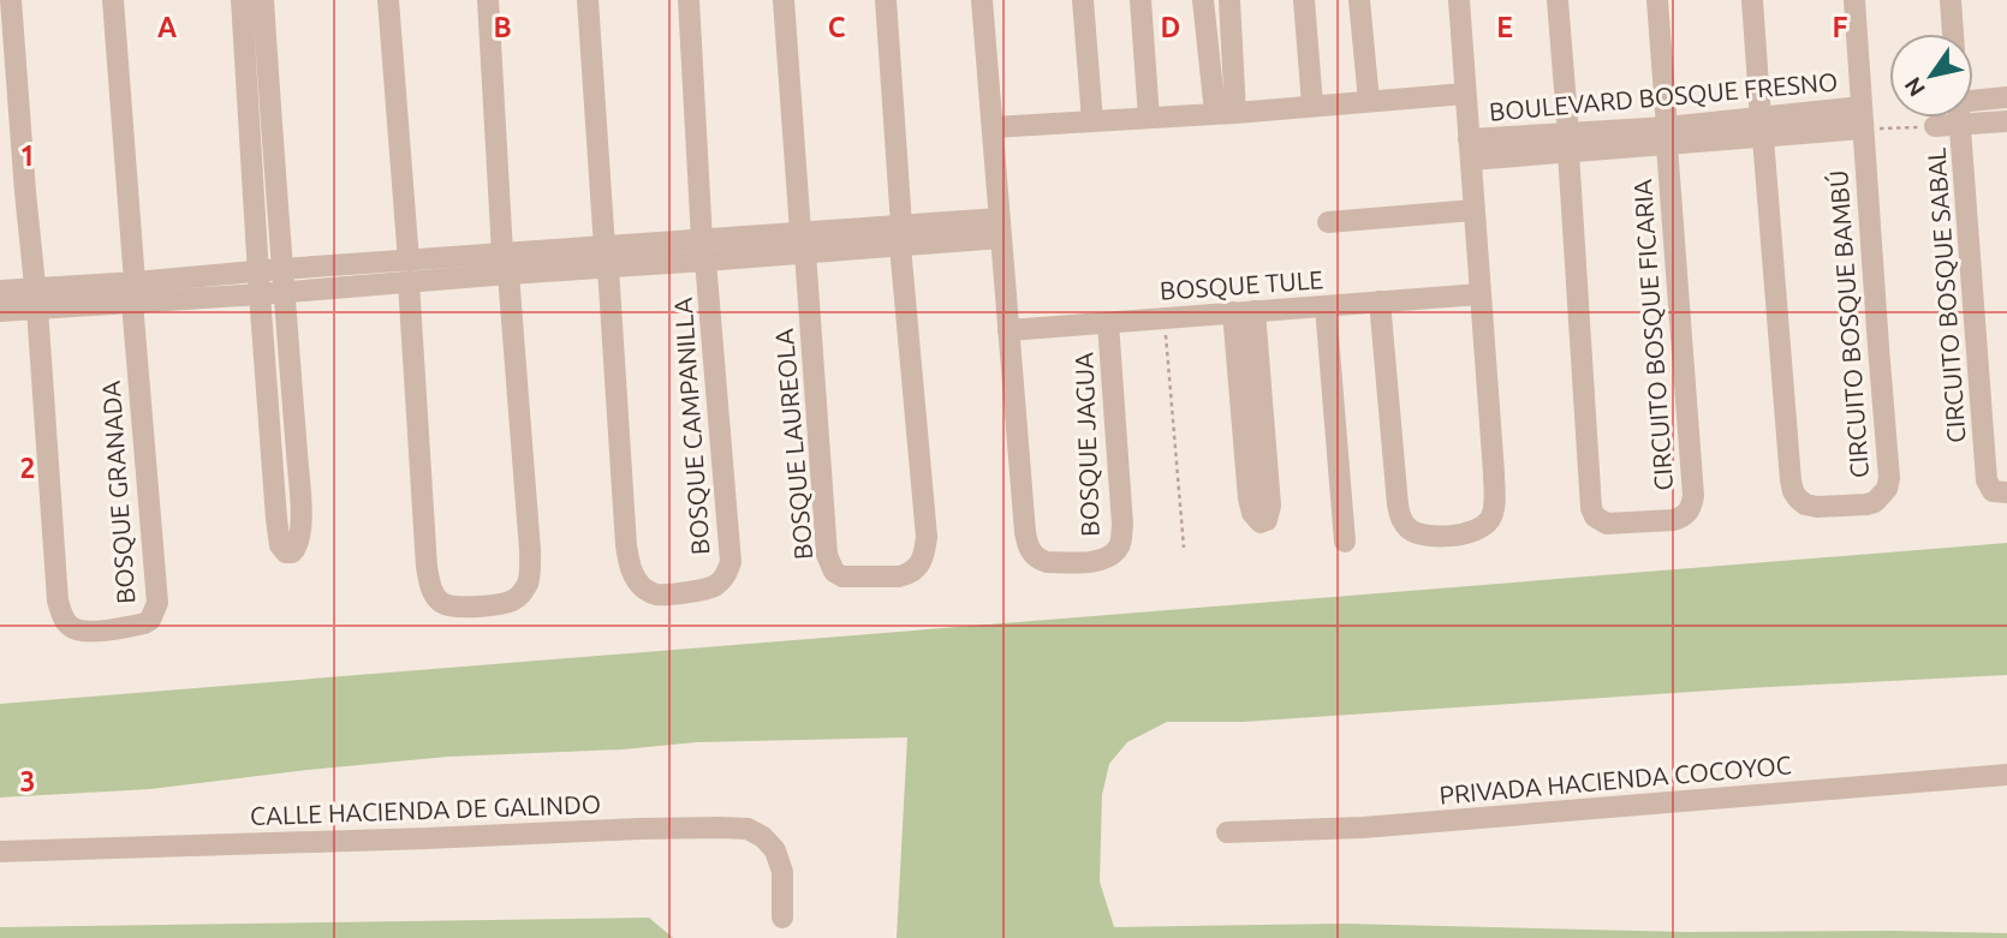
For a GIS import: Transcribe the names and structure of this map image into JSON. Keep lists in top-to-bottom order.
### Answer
{
  "streets": {
    "street": [
      "BOULEVARD BOSQUE FRESNO",
      "BOSQUE TULE",
      "CIRCUITO BOSQUE SABAL",
      "CIRCUITO BOSQUE BAMBÚ",
      "CIRCUITO BOSQUE FICARIA",
      "BOSQUE CAMPANILLA",
      "BOSQUE LAUREOLA",
      "BOSQUE JAGUA",
      "BOSQUE GRANADA",
      "PRIVADA HACIENDA COCOYOC",
      "CALLE HACIENDA DE GALINDO"
    ]
  },
  "crossings": [
    ["BOULEVARD BOSQUE FRESNO", "CIRCUITO BOSQUE BAMBÚ"],
    ["BOULEVARD BOSQUE FRESNO", "CIRCUITO BOSQUE FICARIA"],
    ["BOSQUE TULE", "BOSQUE JAGUA"]
  ],
  "north": "bottom left",
  "grid": {
    "columns": [
      "A",
      "B",
      "C",
      "D",
      "E",
      "F"
    ],
    "rows": ["1", "2", "3"]
  }
}
